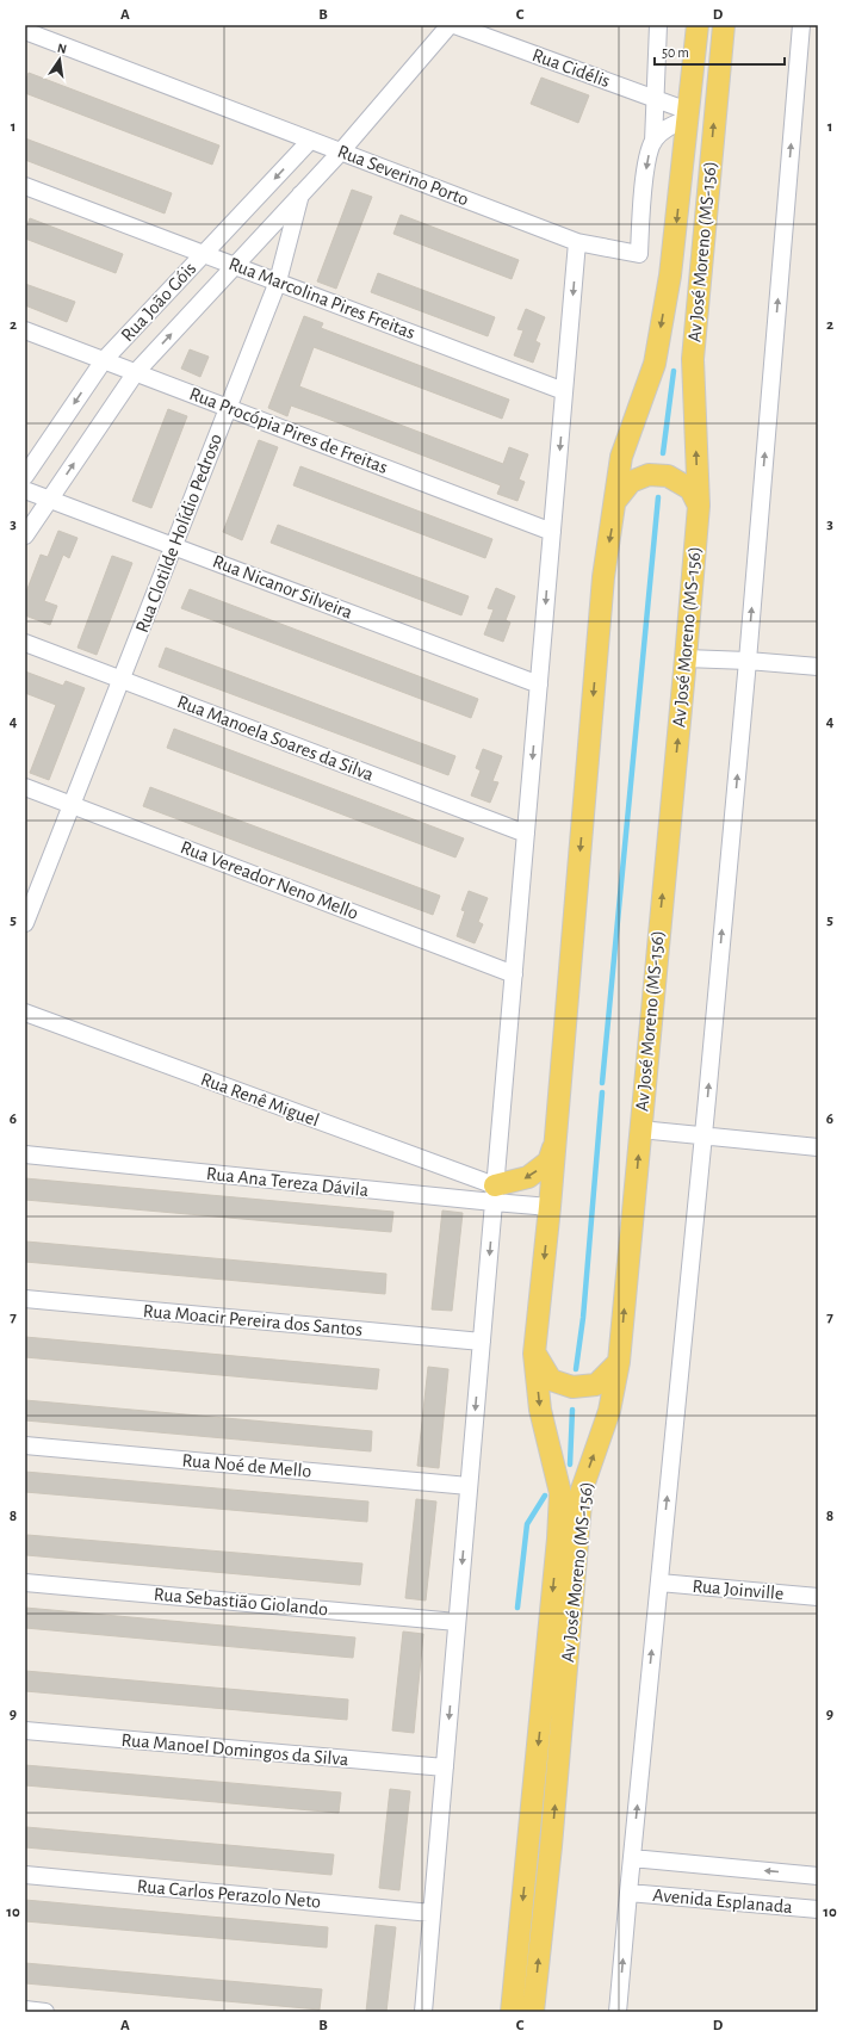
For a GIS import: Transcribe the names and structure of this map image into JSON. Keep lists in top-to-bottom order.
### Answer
{
  "streets": {
    "main road": ["Av José Moreno (MS-156)"],
    "street": [
      "Rua Cidélis",
      "Rua Severino Porto",
      "Rua Marcolina Pires Freitas",
      "Rua João Góis",
      "Rua Procópia Pires de Freitas",
      "Rua Clotilde Holídio Pedroso",
      "Rua Nicanor Silveira",
      "Rua Manoela Soares da Silva",
      "Rua Vereador Neno Mello",
      "Rua Renê Miguel",
      "Rua Ana Tereza Dávila",
      "Rua Moacir Pereira dos Santos",
      "Rua Noé de Mello",
      "Rua Joinville",
      "Rua Sebastião Giolando",
      "Rua Manoel Domingos da Silva",
      "Rua Carlos Perazolo Neto",
      "Avenida Esplanada"
    ]
  },
  "crossings": [
    ["Rua Cidélis", "Av José Moreno (MS-156)"],
    ["Rua Severino Porto", "Rua João Góis"],
    ["Rua Severino Porto", "Rua Clotilde Holídio Pedroso"],
    ["Av José Moreno (MS-156)", "Rua Ana Tereza Dávila"],
    ["Rua Marcolina Pires Freitas", "Rua João Góis"],
    ["Rua Marcolina Pires Freitas", "Rua Clotilde Holídio Pedroso"],
    ["Rua João Góis", "Rua Procópia Pires de Freitas"],
    ["Rua João Góis", "Rua Clotilde Holídio Pedroso"],
    ["Rua João Góis", "Rua Nicanor Silveira"],
    ["Rua Procópia Pires de Freitas", "Rua Clotilde Holídio Pedroso"],
    ["Rua Clotilde Holídio Pedroso", "Rua Nicanor Silveira"],
    ["Rua Clotilde Holídio Pedroso", "Rua Manoela Soares da Silva"],
    ["Rua Clotilde Holídio Pedroso", "Rua Vereador Neno Mello"],
    ["Rua Renê Miguel", "Rua Ana Tereza Dávila"]
  ],
  "scale_bar": "50 m",
  "north": "top",
  "grid": {
    "columns": [
      "A",
      "B",
      "C",
      "D"
    ],
    "rows": [
      "1",
      "2",
      "3",
      "4",
      "5",
      "6",
      "7",
      "8",
      "9",
      "10"
    ]
  }
}
